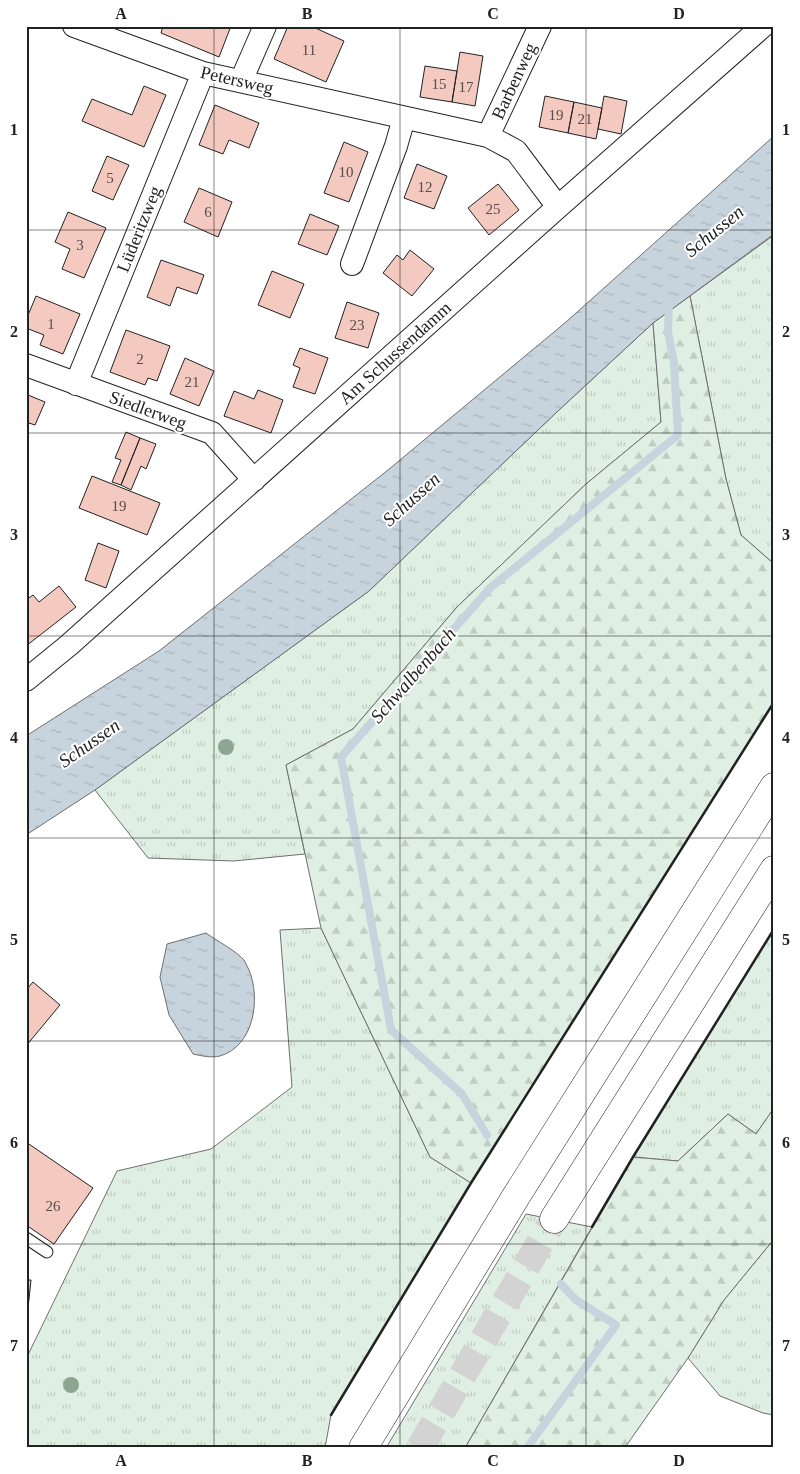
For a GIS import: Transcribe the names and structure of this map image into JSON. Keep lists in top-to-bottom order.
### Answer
{
  "streets": {
    "street": [
      "Petersweg",
      "Barbenweg",
      "Lüderitzweg",
      "Am Schussendamm",
      "Siedlerweg"
    ]
  },
  "crossings": [
    ["Petersweg", "Barbenweg"],
    ["Petersweg", "Lüderitzweg"],
    ["Petersweg", "Am Schussendamm"],
    ["Lüderitzweg", "Siedlerweg"],
    ["Am Schussendamm", "Siedlerweg"]
  ],
  "water": ["Schussen", "Schwalbenbach"],
  "house_numbers": [
    "11",
    "15",
    "17",
    "19",
    "21",
    "10",
    "5",
    "12",
    "25",
    "6",
    "3",
    "1",
    "23",
    "2",
    "21",
    "19",
    "26"
  ],
  "grid": {
    "columns": [
      "A",
      "B",
      "C",
      "D"
    ],
    "rows": [
      "1",
      "2",
      "3",
      "4",
      "5",
      "6",
      "7"
    ]
  }
}
